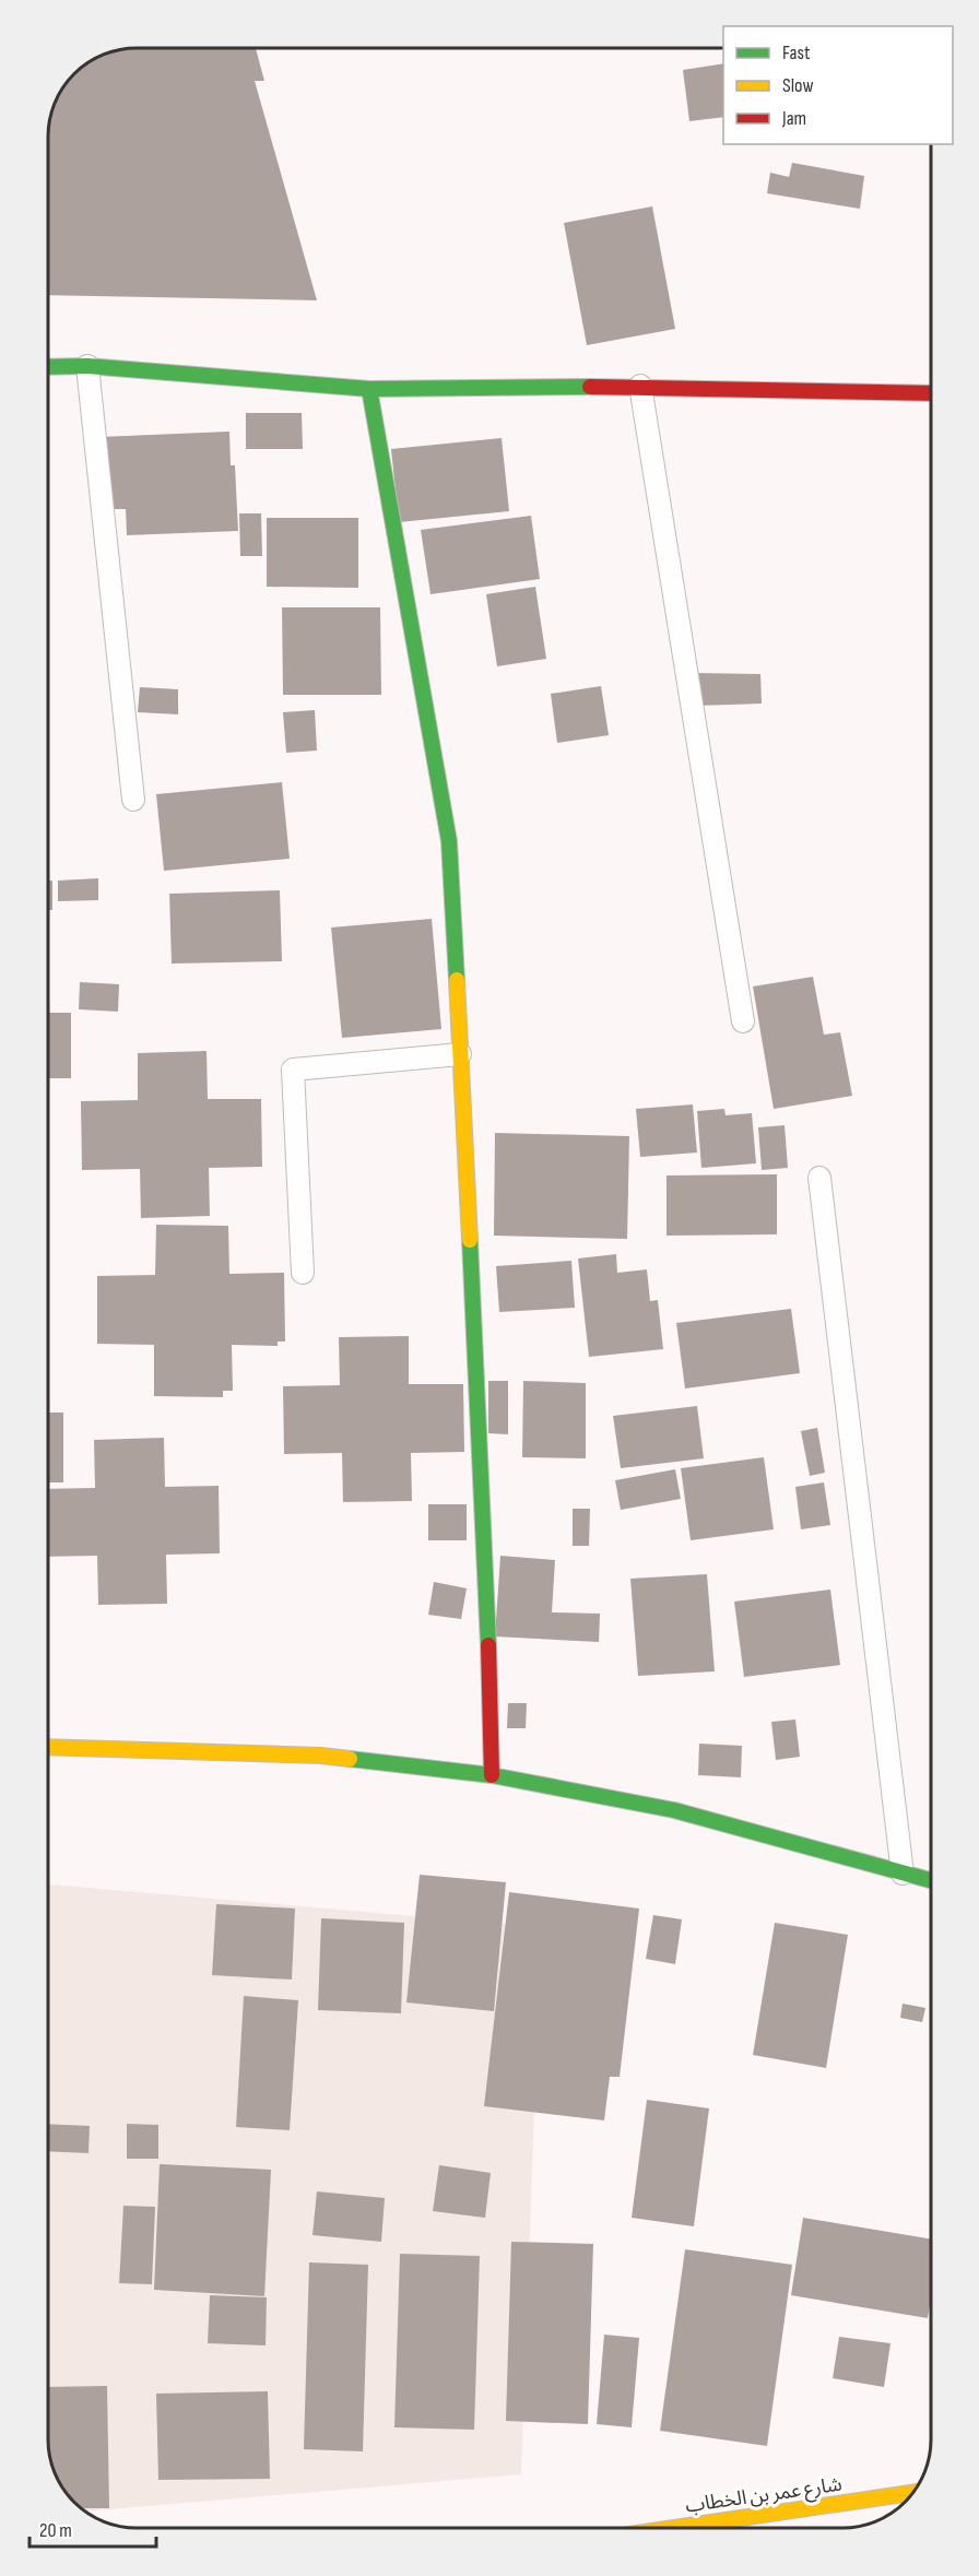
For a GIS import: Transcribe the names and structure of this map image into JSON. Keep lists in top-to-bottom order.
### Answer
{
  "streets": {
    "street": ["شارع عمر بن الخطاب"]
  },
  "legend": ["Fast", "Slow", "Jam"],
  "scale_bar": "20 m"
}
